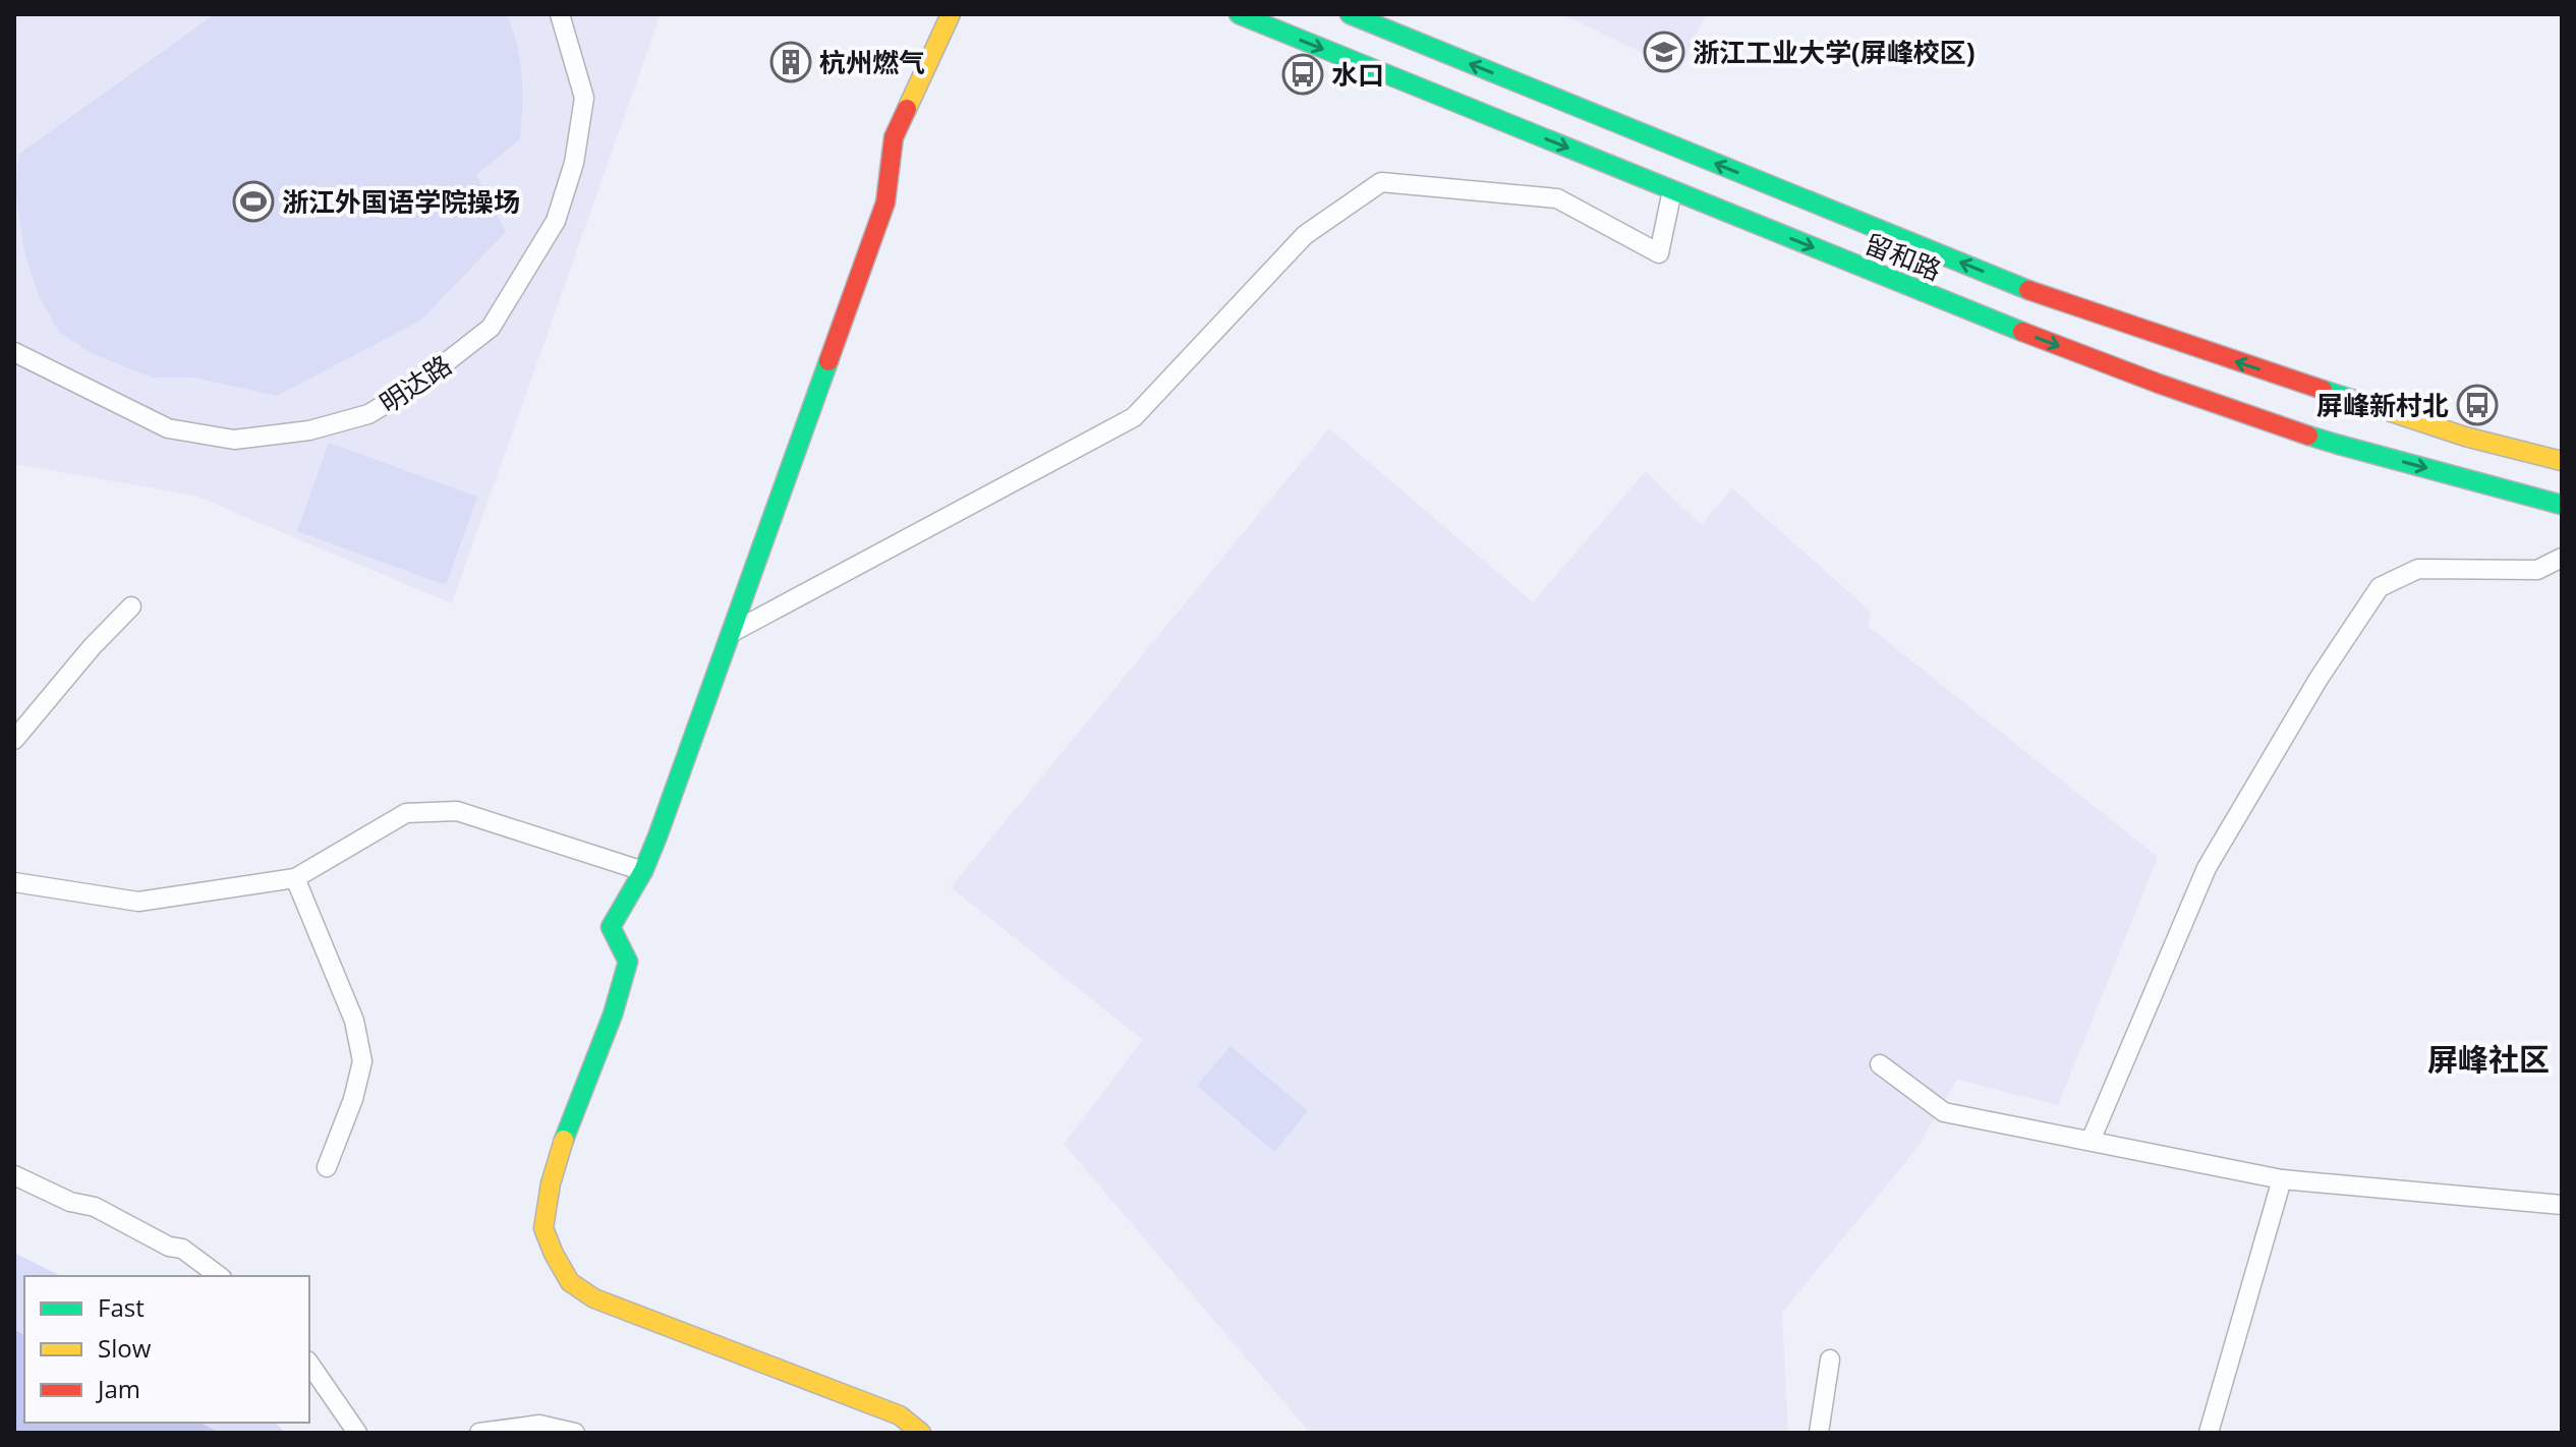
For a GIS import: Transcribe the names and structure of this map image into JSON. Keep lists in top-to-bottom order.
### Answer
{
  "streets": {
    "main road": ["留和路"],
    "street": ["明达路"]
  },
  "districts": ["屏峰社区"],
  "places": {
    "school or university": ["浙江工业大学(屏峰校区)"],
    "building": ["杭州燃气"],
    "bus stop": ["水口", "屏峰新村北"],
    "sports": ["浙江外国语学院操场"]
  },
  "legend": ["Fast", "Slow", "Jam"]
}
